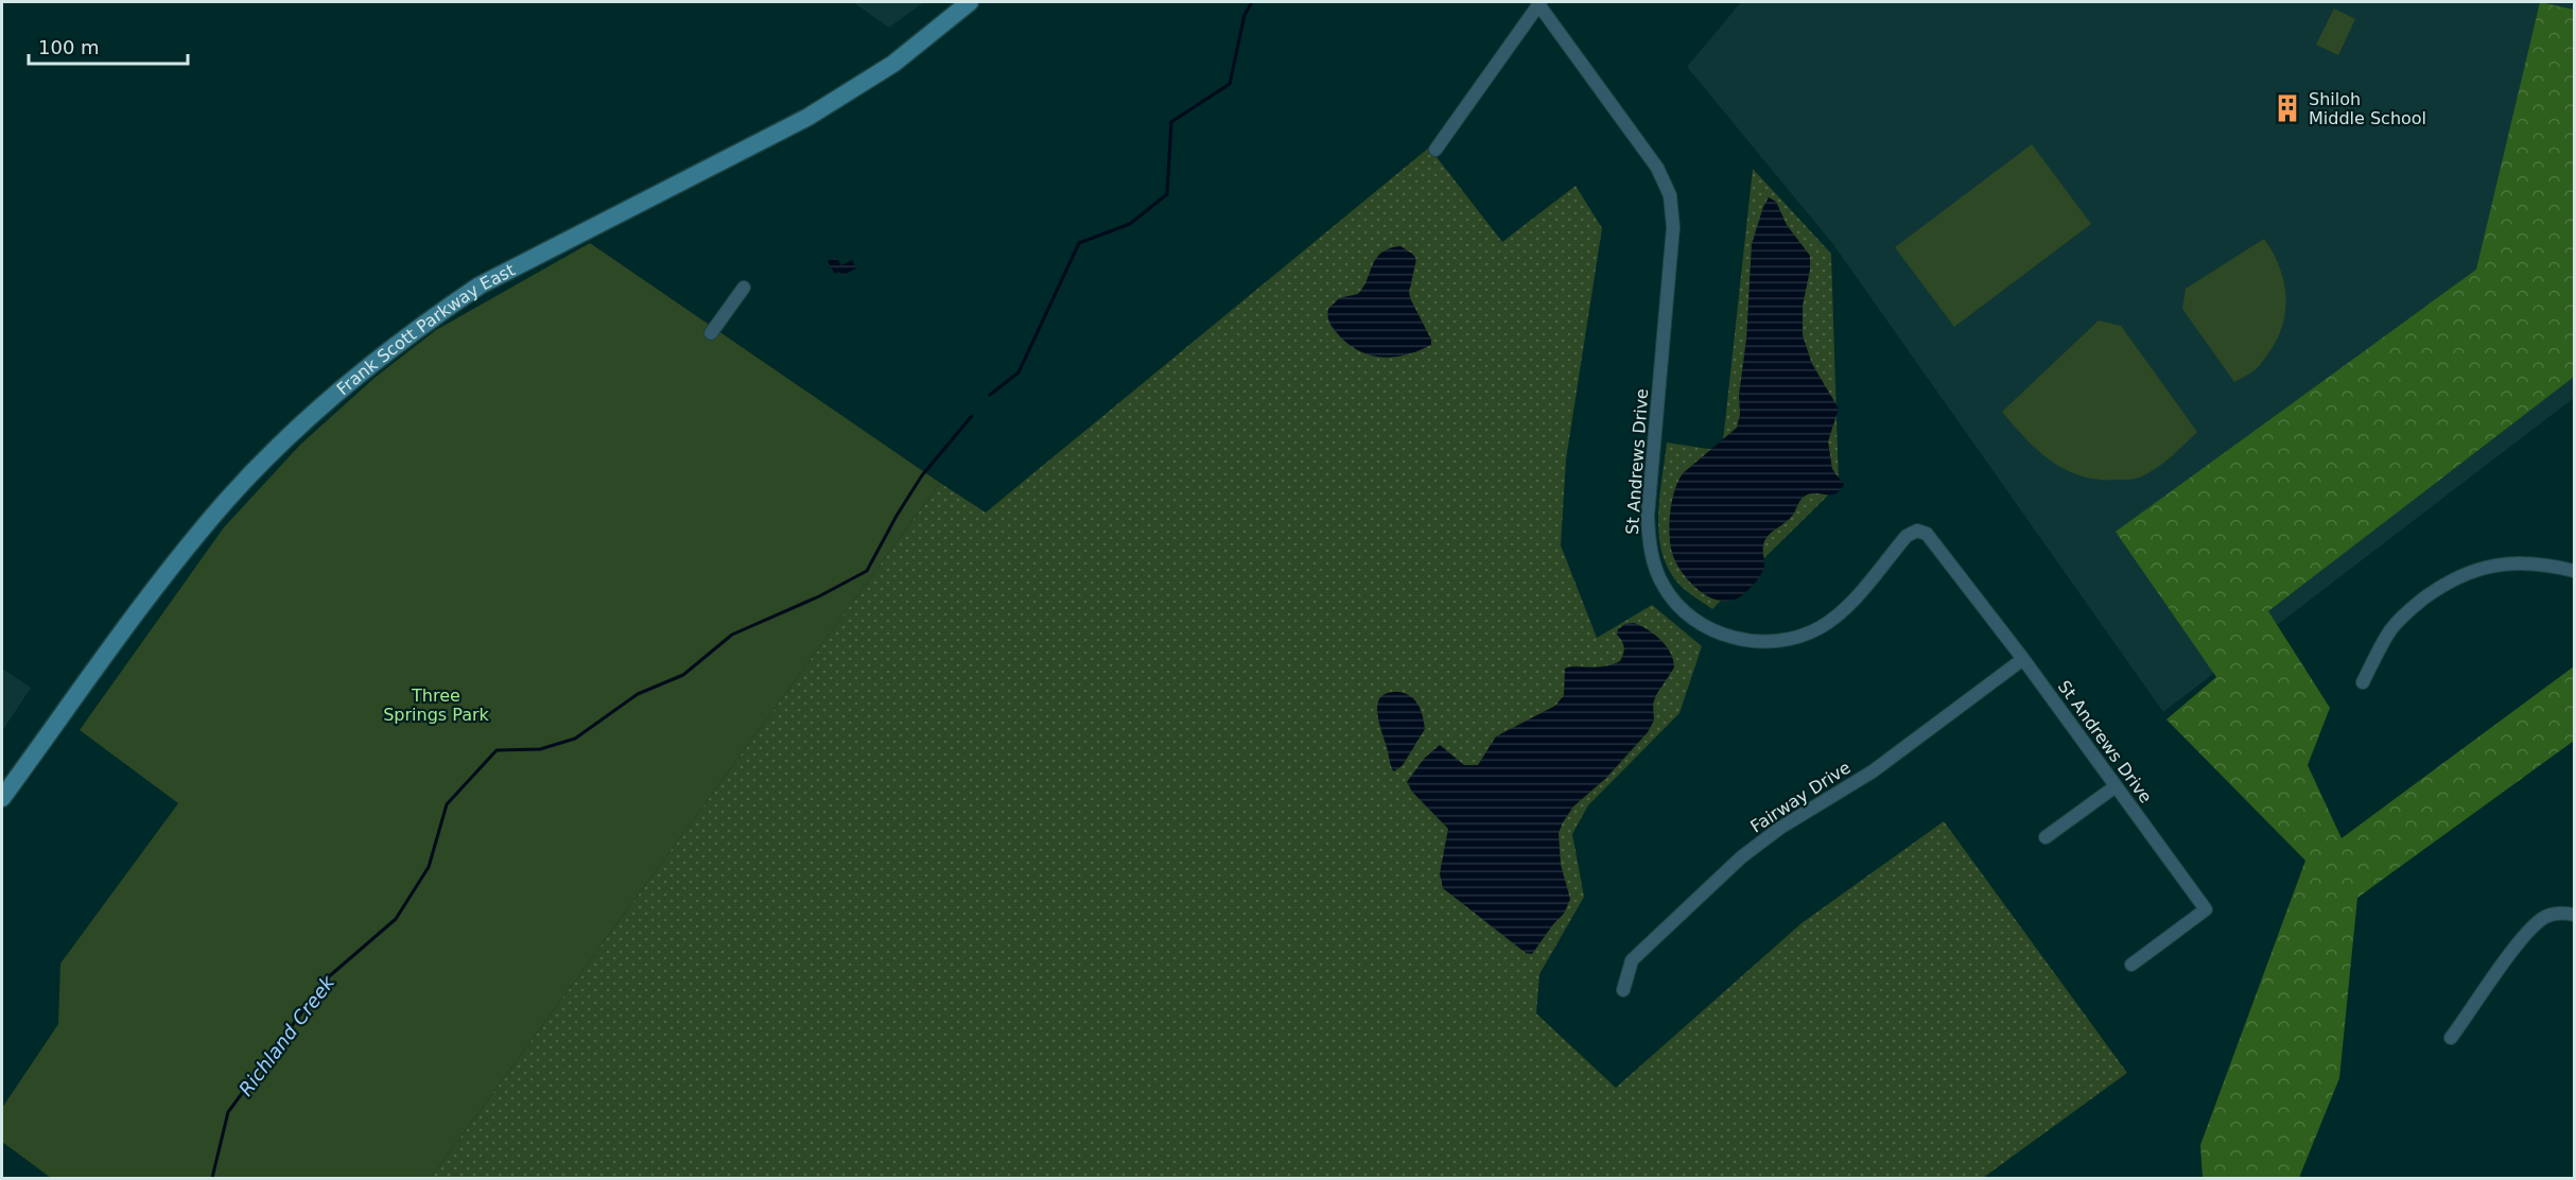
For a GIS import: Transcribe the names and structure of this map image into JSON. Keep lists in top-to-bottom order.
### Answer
{
  "streets": {
    "main road": ["Frank Scott Parkway East"],
    "street": ["St Andrews Drive", "Fairway Drive"]
  },
  "crossings": [
    ["St Andrews Drive", "Fairway Drive"]
  ],
  "water": ["Richland Creek"],
  "parks": ["Three Springs Park"],
  "places": {
    "building": ["Shiloh Middle School"]
  },
  "scale_bar": "100 m"
}
